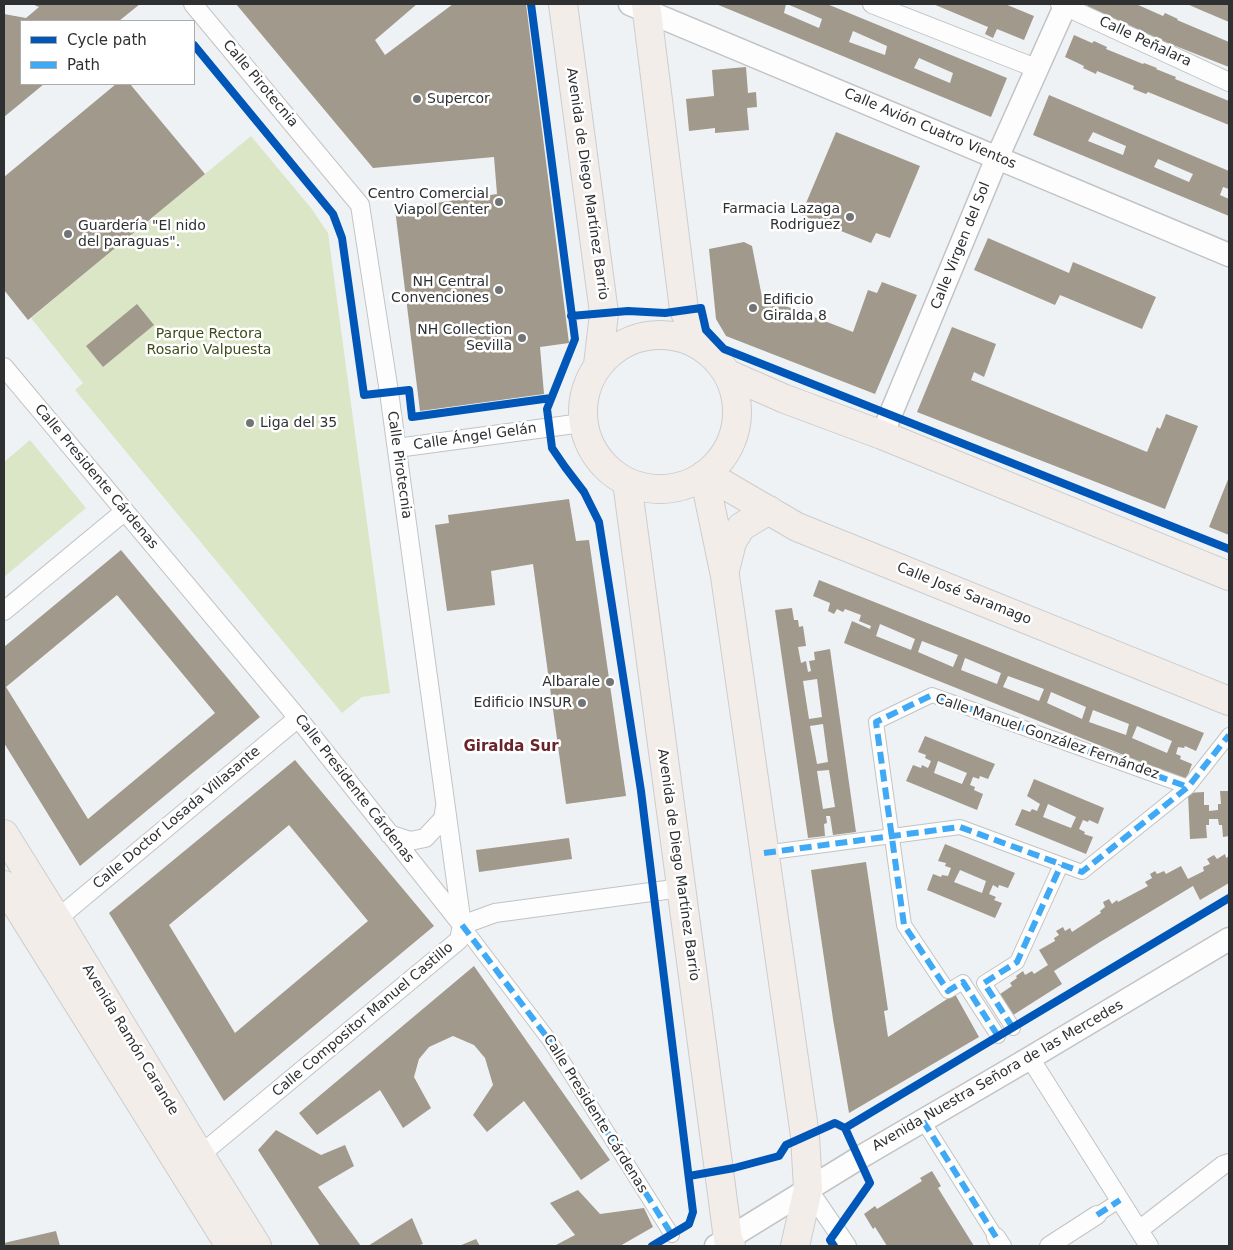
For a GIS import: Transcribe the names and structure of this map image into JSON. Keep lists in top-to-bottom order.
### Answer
{
  "streets": {
    "main road": ["Avenida de Diego Martínez Barrio", "Calle José Saramago", "Avenida Ramón Carande"],
    "street": [
      "Calle Peñalara",
      "Calle Pirotecnia",
      "Calle Avión Cuatro Vientos",
      "Calle Virgen del Sol",
      "Calle Ángel Gelán",
      "Calle Presidente Cárdenas",
      "Calle Manuel González Fernández",
      "Calle Doctor Losada Villasante",
      "Calle Compositor Manuel Castillo",
      "Avenida Nuestra Señora de las Mercedes"
    ]
  },
  "crossings": [
    ["Calle Peñalara", "Calle Virgen del Sol"],
    ["Calle Pirotecnia", "Calle Ángel Gelán"],
    ["Calle Pirotecnia", "Calle Presidente Cárdenas"],
    ["Calle Pirotecnia", "Calle Compositor Manuel Castillo"],
    ["Calle Avión Cuatro Vientos", "Calle Virgen del Sol"],
    ["Avenida de Diego Martínez Barrio", "Calle Ángel Gelán"],
    ["Avenida de Diego Martínez Barrio", "Calle José Saramago"],
    ["Avenida de Diego Martínez Barrio", "Avenida Nuestra Señora de las Mercedes"],
    ["Calle Ángel Gelán", "Calle José Saramago"],
    ["Calle Presidente Cárdenas", "Calle Doctor Losada Villasante"],
    ["Calle Presidente Cárdenas", "Calle Compositor Manuel Castillo"],
    ["Calle Doctor Losada Villasante", "Avenida Ramón Carande"],
    ["Calle Compositor Manuel Castillo", "Avenida Ramón Carande"]
  ],
  "districts": ["Giralda Sur"],
  "parks": ["Parque Rectora Rosario Valpuesta"],
  "places": [
    "Supercor",
    "Centro Comercial Viapol Center",
    "Farmacia Lazaga Rodriguez",
    "Guardería \"El nido del paraguas\".",
    "NH Central Convenciones",
    "Edificio Giralda 8",
    "NH Collection Sevilla",
    "Liga del 35",
    "Albarale",
    "Edificio INSUR"
  ],
  "legend": ["Cycle path", "Path"]
}
